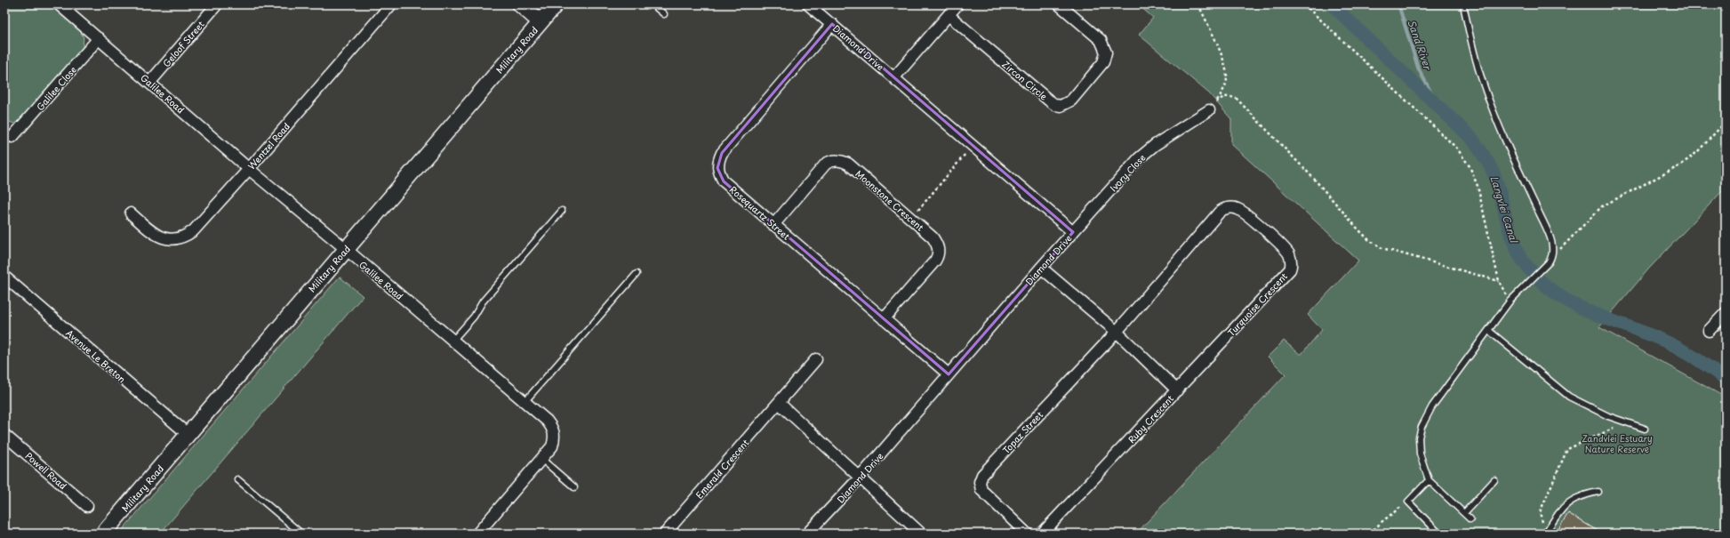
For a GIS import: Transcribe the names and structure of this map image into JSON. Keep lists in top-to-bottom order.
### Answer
{
  "streets": {
    "main road": ["Military Road"],
    "street": [
      "Geloof Street",
      "Diamond Drive",
      "Zircon Circle",
      "Galilee Close",
      "Galilee Road",
      "Wentzel Road",
      "Ivory Close",
      "Moonstone Crescent",
      "Rosequartz Street",
      "Turquoise Crescent",
      "Avenue Le Breton",
      "Ruby Crescent",
      "Topaz Street",
      "Emerald Crescent",
      "Powell Road"
    ]
  },
  "crossings": [
    ["Geloof Street", "Galilee Road"],
    ["Diamond Drive", "Ivory Close"],
    ["Diamond Drive", "Rosequartz Street"],
    ["Diamond Drive", "Ruby Crescent"],
    ["Military Road", "Galilee Road"],
    ["Military Road", "Avenue Le Breton"],
    ["Galilee Close", "Galilee Road"],
    ["Galilee Road", "Wentzel Road"],
    ["Moonstone Crescent", "Rosequartz Street"],
    ["Turquoise Crescent", "Ruby Crescent"],
    ["Turquoise Crescent", "Topaz Street"],
    ["Ruby Crescent", "Topaz Street"]
  ],
  "water": ["Sand River", "Langvlei Canal"],
  "parks": ["Zandvlei Estuary Nature Reserve"]
}
